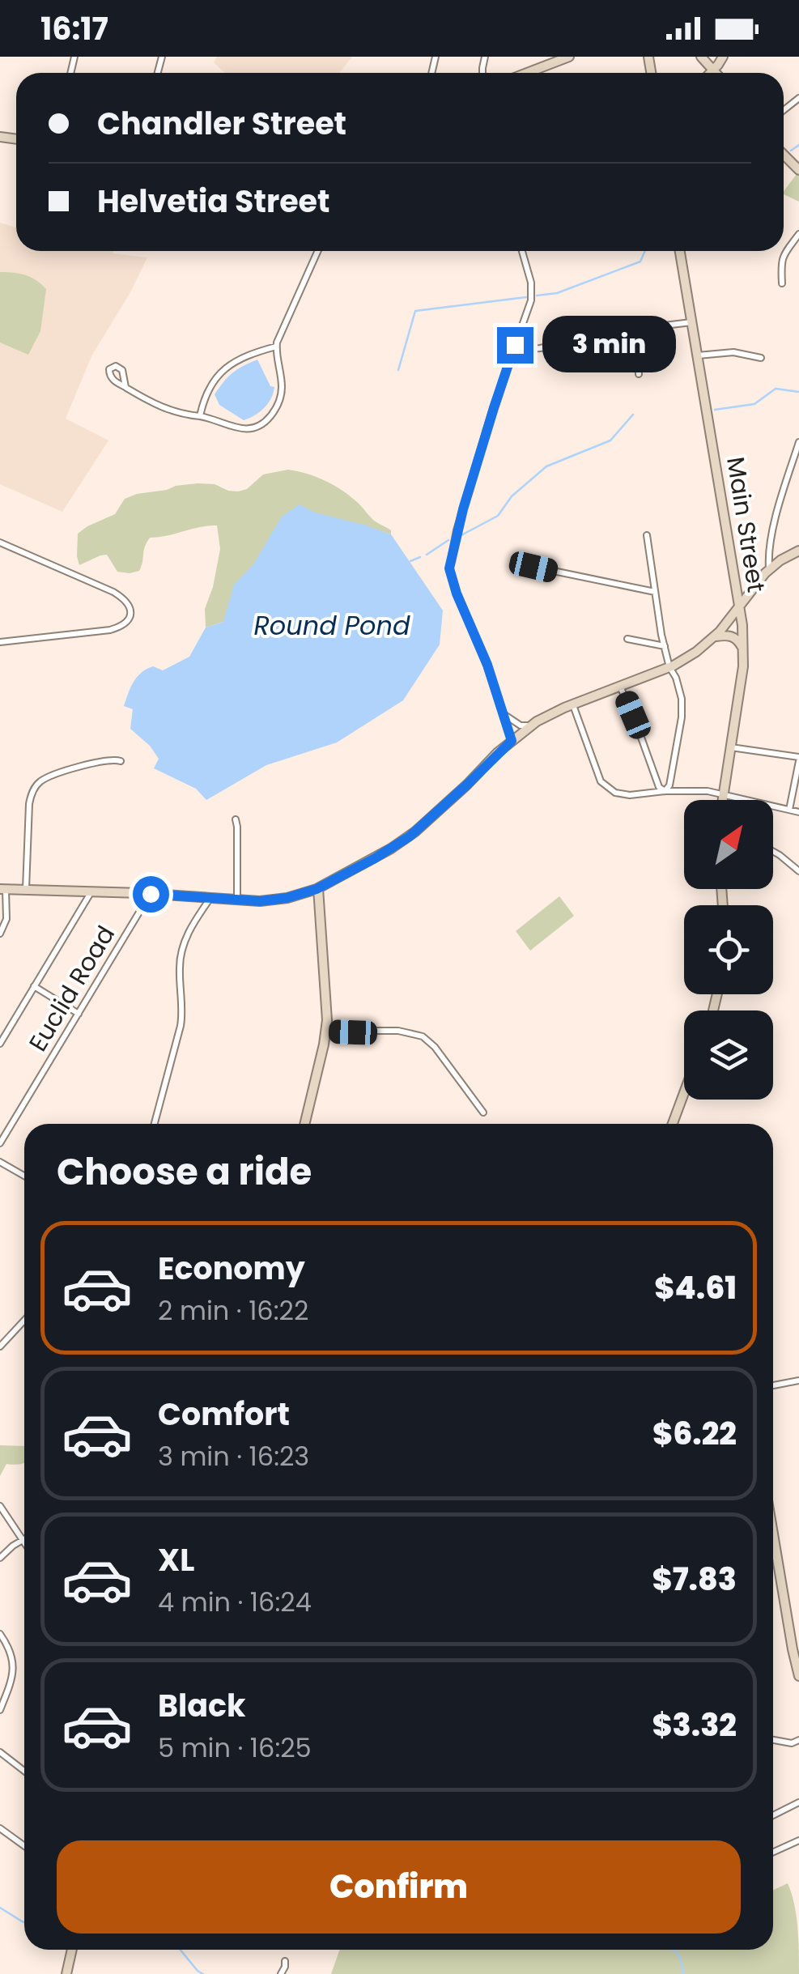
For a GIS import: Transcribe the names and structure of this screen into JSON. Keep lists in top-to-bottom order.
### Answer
{
  "streets": {
    "main road": ["Main Street"],
    "street": ["Euclid Road"]
  },
  "water": ["Round Pond"],
  "north": "top right",
  "page": {
    "status": "16:17",
    "banner": ["Chandler Street", "Helvetia Street"],
    "bubble": "3 min",
    "heading": "Choose a ride",
    "list": [
      {
        "name": "Economy",
        "note": "2 min · 16:22",
        "value": "$4.61"
      },
      {
        "name": "Comfort",
        "note": "3 min · 16:23",
        "value": "$6.22"
      },
      {
        "name": "XL",
        "note": "4 min · 16:24",
        "value": "$7.83"
      },
      {
        "name": "Black",
        "note": "5 min · 16:25",
        "value": "$3.32"
      }
    ],
    "buttons": "Confirm"
  }
}
